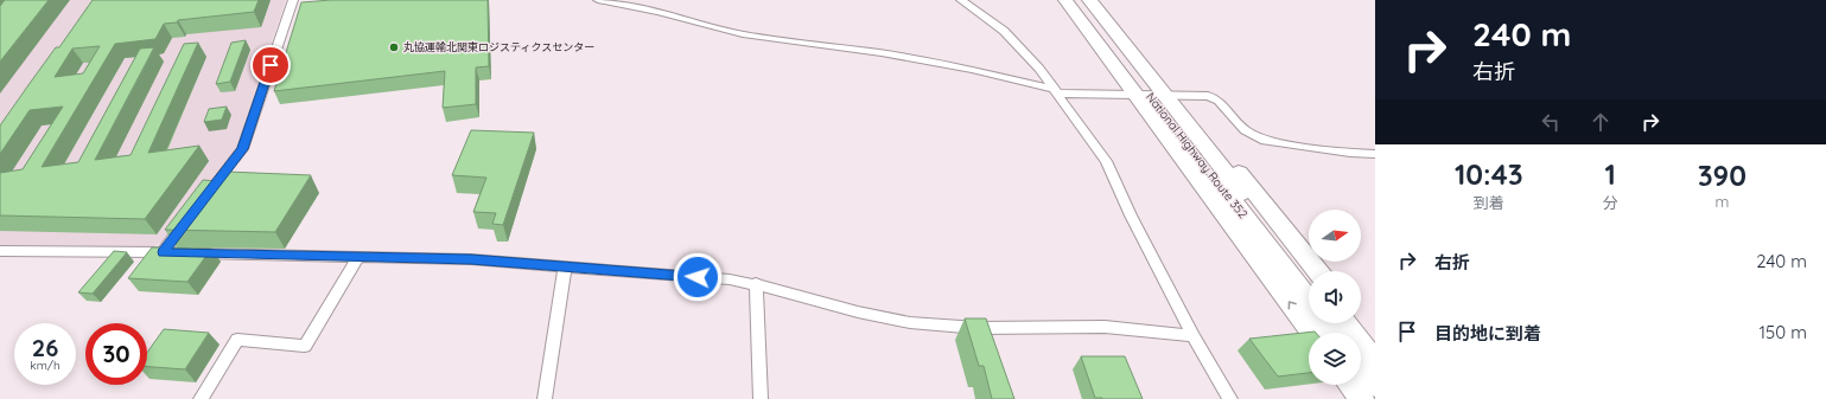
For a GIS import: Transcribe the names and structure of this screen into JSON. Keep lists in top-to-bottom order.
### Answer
{
  "streets": {
    "highway": ["National Highway Route 352"]
  },
  "places": ["丸協運輸北関東ロジスティクスセンター"],
  "north": "right",
  "page": {
    "turn": ["240 m", "右折"],
    "eta": [
      "10:43",
      "到着",
      "1",
      "分",
      "390",
      "m"
    ],
    "list": [
      {
        "name": "右折",
        "value": "240 m"
      },
      {
        "name": "目的地に到着",
        "value": "150 m"
      }
    ],
    "speed": "26 km/h",
    "limit": "30"
  }
}
